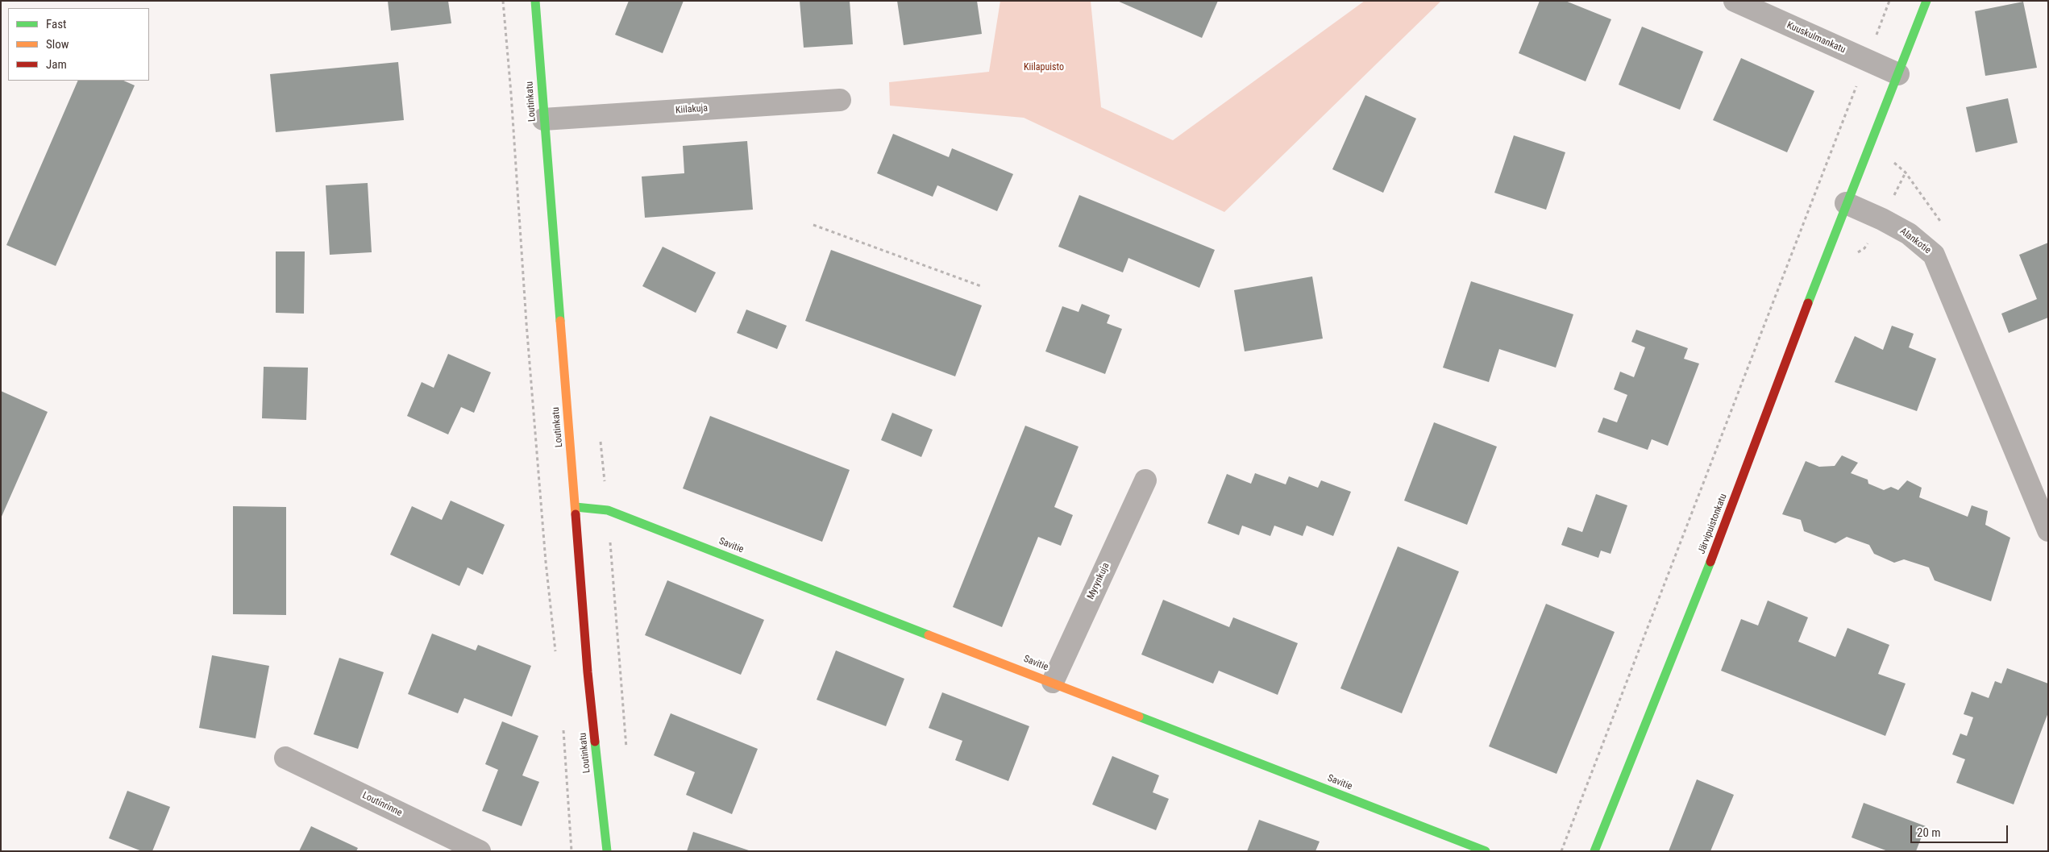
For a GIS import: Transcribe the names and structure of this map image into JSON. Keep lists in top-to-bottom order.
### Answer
{
  "streets": {
    "street": [
      "Kuuskulmankatu",
      "Loutinkatu",
      "Kiilakuja",
      "Alankotie",
      "Järvipuistonkatu",
      "Savitie",
      "Myrynkuja",
      "Loutinrinne"
    ]
  },
  "crossings": [
    ["Loutinkatu", "Kiilakuja"],
    ["Loutinkatu", "Savitie"],
    ["Alankotie", "Järvipuistonkatu"],
    ["Savitie", "Myrynkuja"]
  ],
  "parks": ["Kiilapuisto"],
  "legend": ["Fast", "Slow", "Jam"],
  "scale_bar": "20 m"
}
